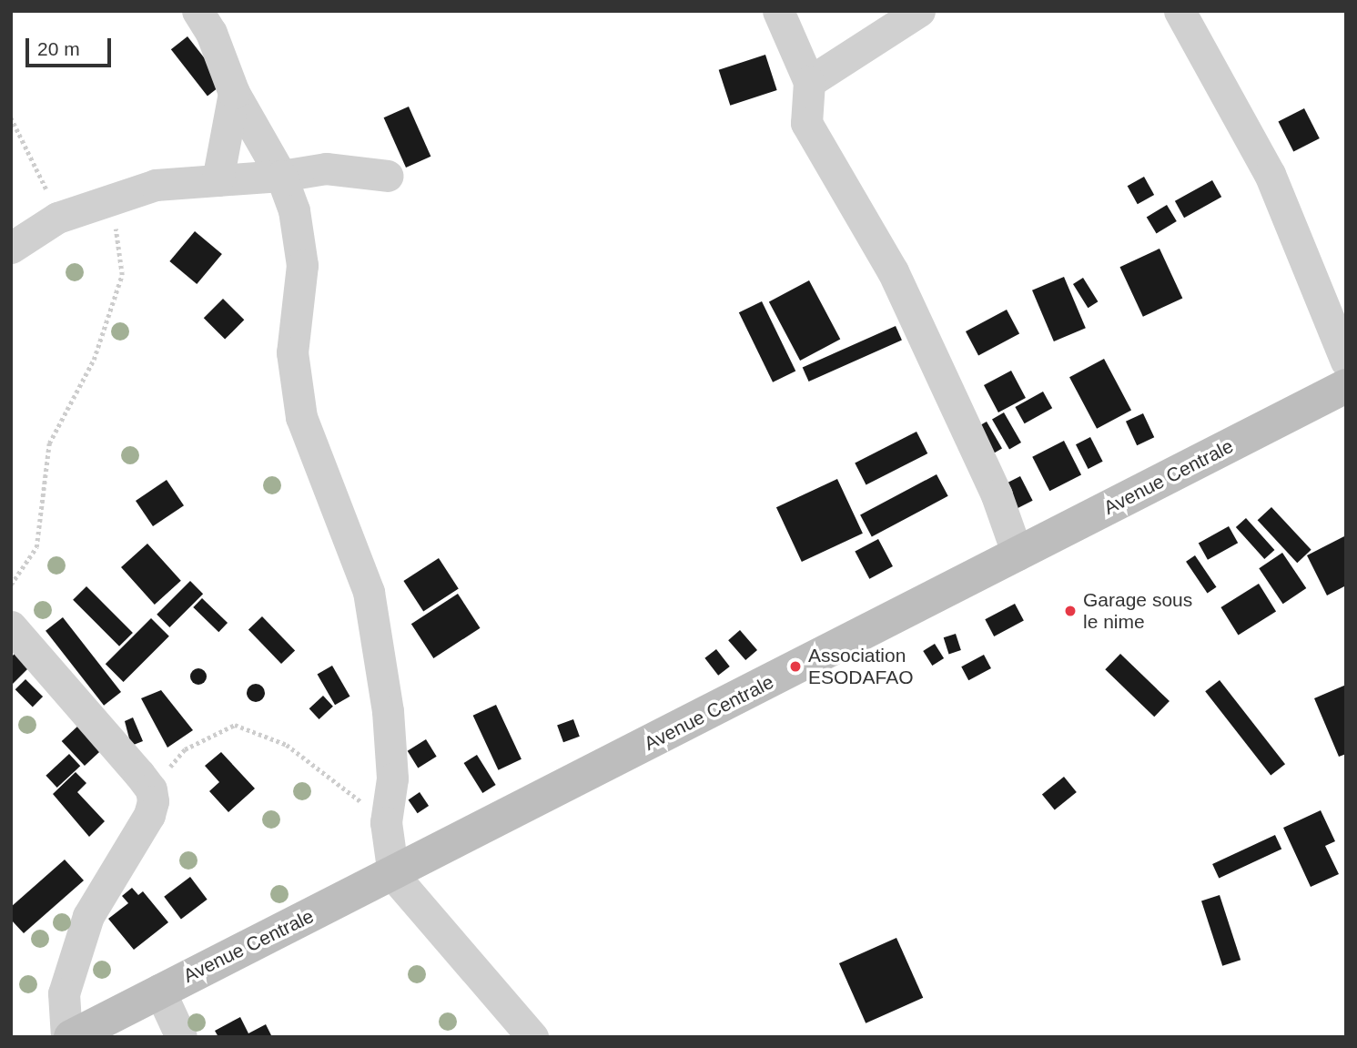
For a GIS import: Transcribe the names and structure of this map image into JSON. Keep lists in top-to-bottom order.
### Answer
{
  "streets": {
    "main road": ["Avenue Centrale"]
  },
  "places": ["Garage sous le nime", "Association ESODAFAO"],
  "scale_bar": "20 m"
}
